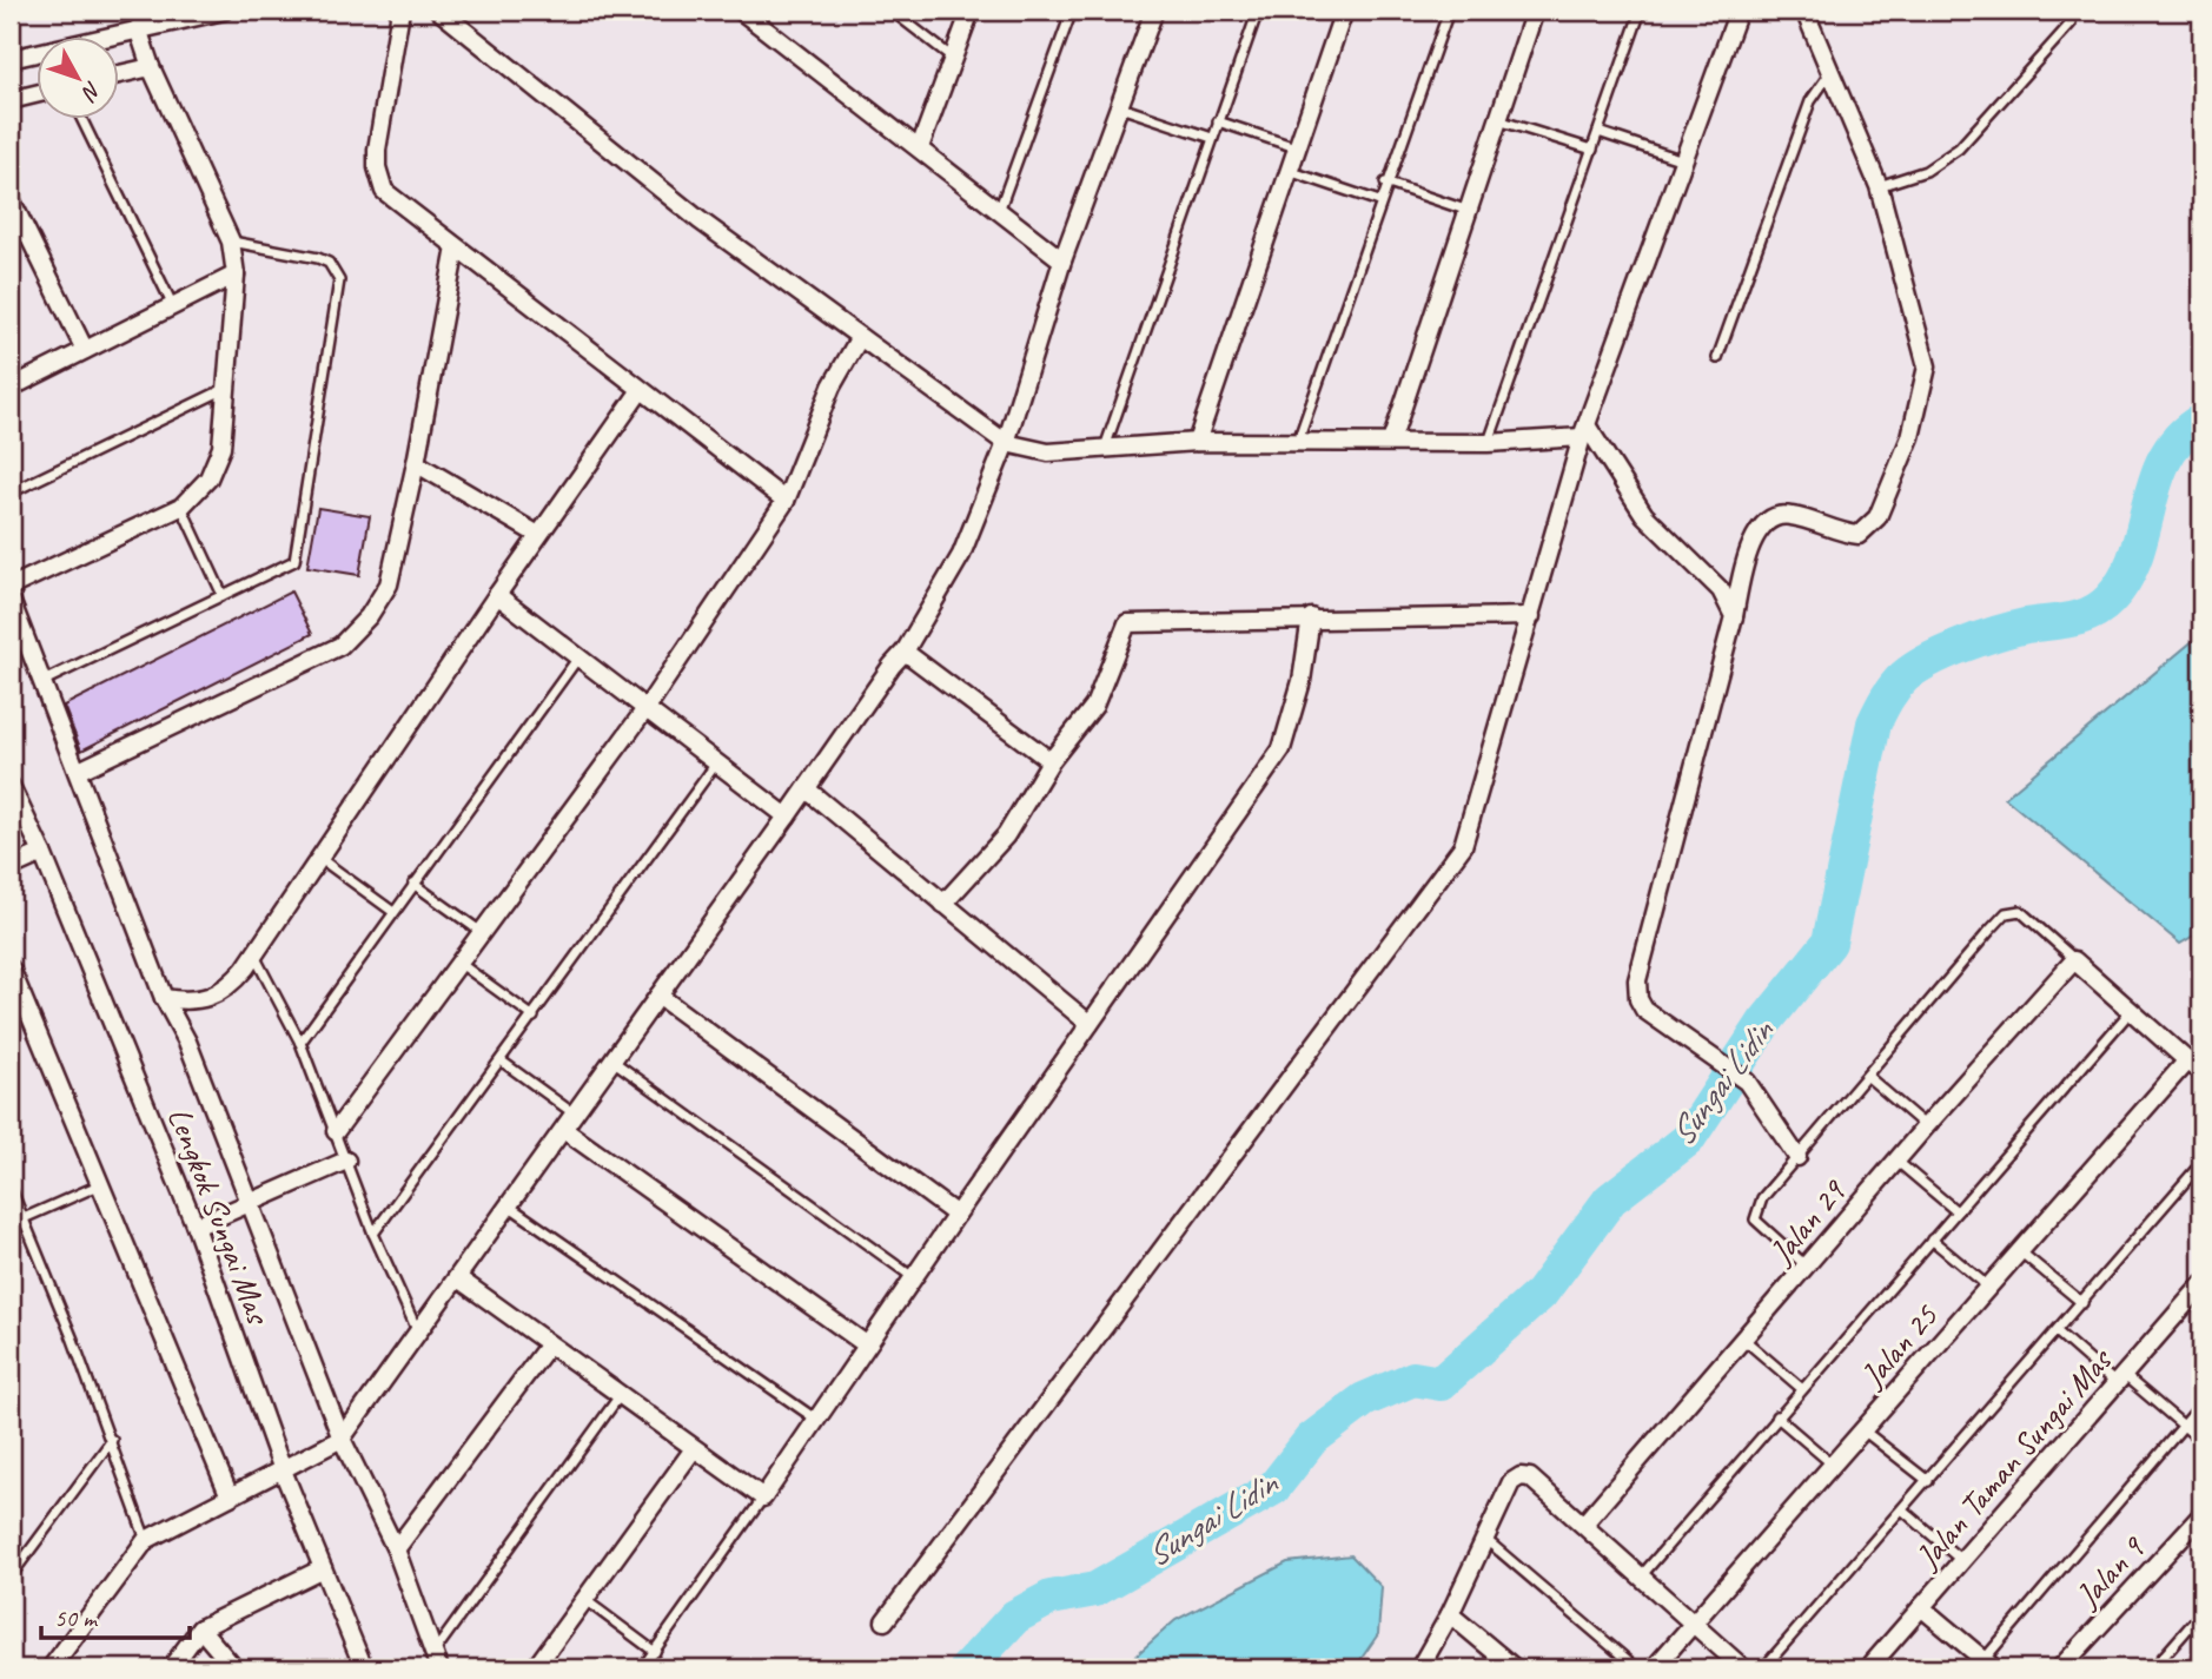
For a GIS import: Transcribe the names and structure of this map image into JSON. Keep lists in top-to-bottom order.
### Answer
{
  "streets": {
    "street": [
      "Lengkok Sungai Mas",
      "Jalan 29",
      "Jalan 25",
      "Jalan Taman Sungai Mas",
      "Jalan 9"
    ]
  },
  "water": ["Sungai Lidin"],
  "scale_bar": "50 m",
  "north": "bottom right"
}
